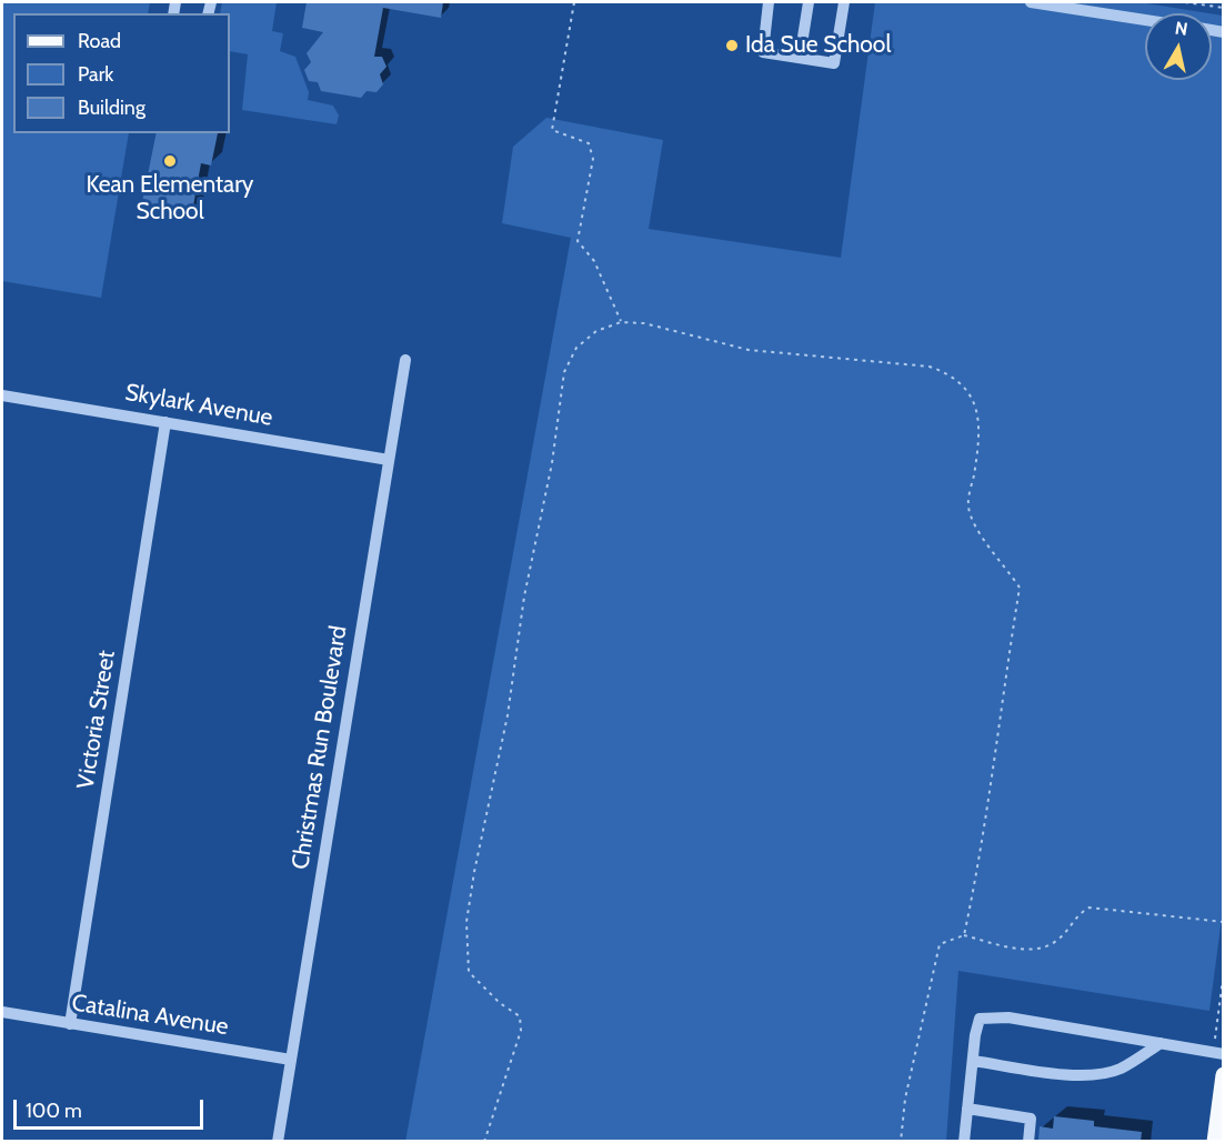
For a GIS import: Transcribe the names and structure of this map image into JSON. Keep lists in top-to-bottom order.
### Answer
{
  "streets": {
    "street": [
      "Skylark Avenue",
      "Victoria Street",
      "Christmas Run Boulevard",
      "Catalina Avenue"
    ]
  },
  "crossings": [
    ["Skylark Avenue", "Victoria Street"],
    ["Skylark Avenue", "Christmas Run Boulevard"],
    ["Victoria Street", "Catalina Avenue"],
    ["Christmas Run Boulevard", "Catalina Avenue"]
  ],
  "places": ["Ida Sue School", "Kean Elementary School"],
  "legend": ["Road", "Park", "Building"],
  "scale_bar": "100 m",
  "north": "top"
}
